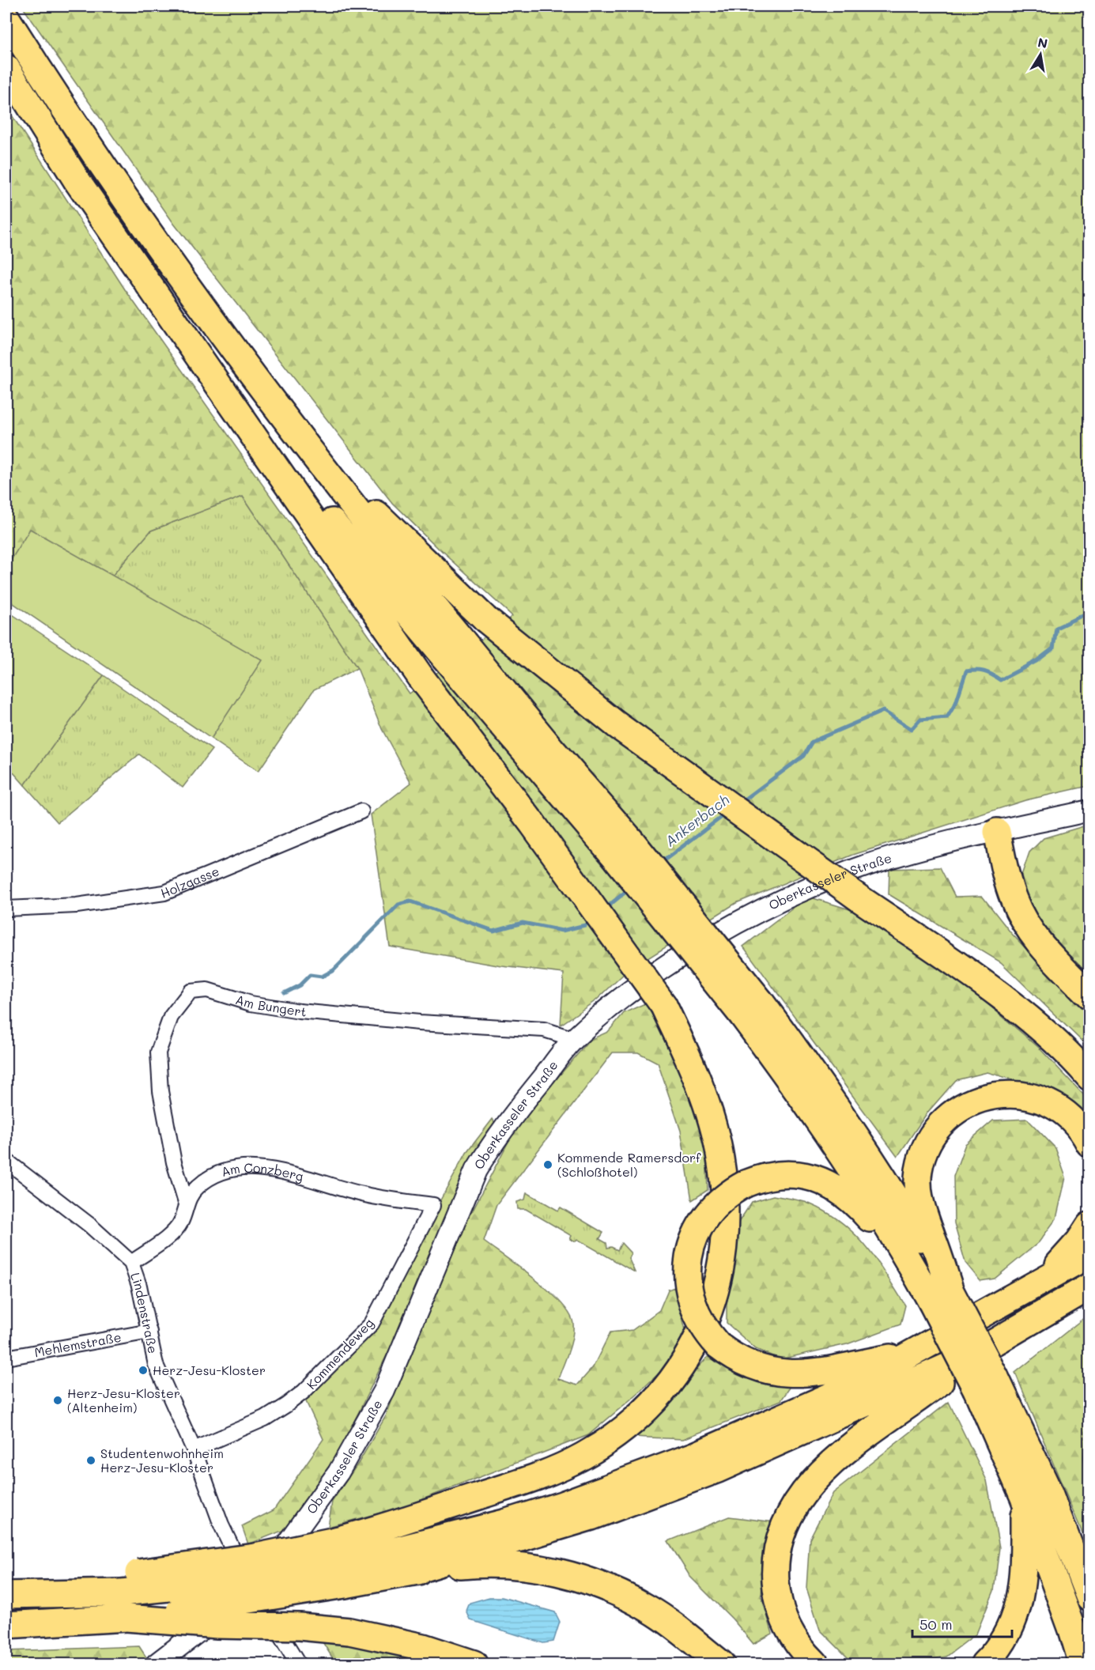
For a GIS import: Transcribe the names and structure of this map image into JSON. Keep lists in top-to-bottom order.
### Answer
{
  "streets": {
    "street": [
      "Holzgasse",
      "Oberkasseler Straße",
      "Am Bungert",
      "Am Conzberg",
      "Lindenstraße",
      "Mehlemstraße",
      "Kommendeweg"
    ]
  },
  "crossings": [
    ["Oberkasseler Straße", "Am Bungert"],
    ["Oberkasseler Straße", "Lindenstraße"],
    ["Am Bungert", "Am Conzberg"],
    ["Am Conzberg", "Lindenstraße"],
    ["Am Conzberg", "Kommendeweg"],
    ["Lindenstraße", "Mehlemstraße"],
    ["Lindenstraße", "Kommendeweg"]
  ],
  "water": ["Ankerbach"],
  "places": [
    "Kommende Ramersdorf (Schloßhotel)",
    "Herz-Jesu-Kloster",
    "Herz-Jesu-Kloster (Altenheim)",
    "Studentenwohnheim Herz-Jesu-Kloster"
  ],
  "scale_bar": "50 m",
  "north": "top"
}
